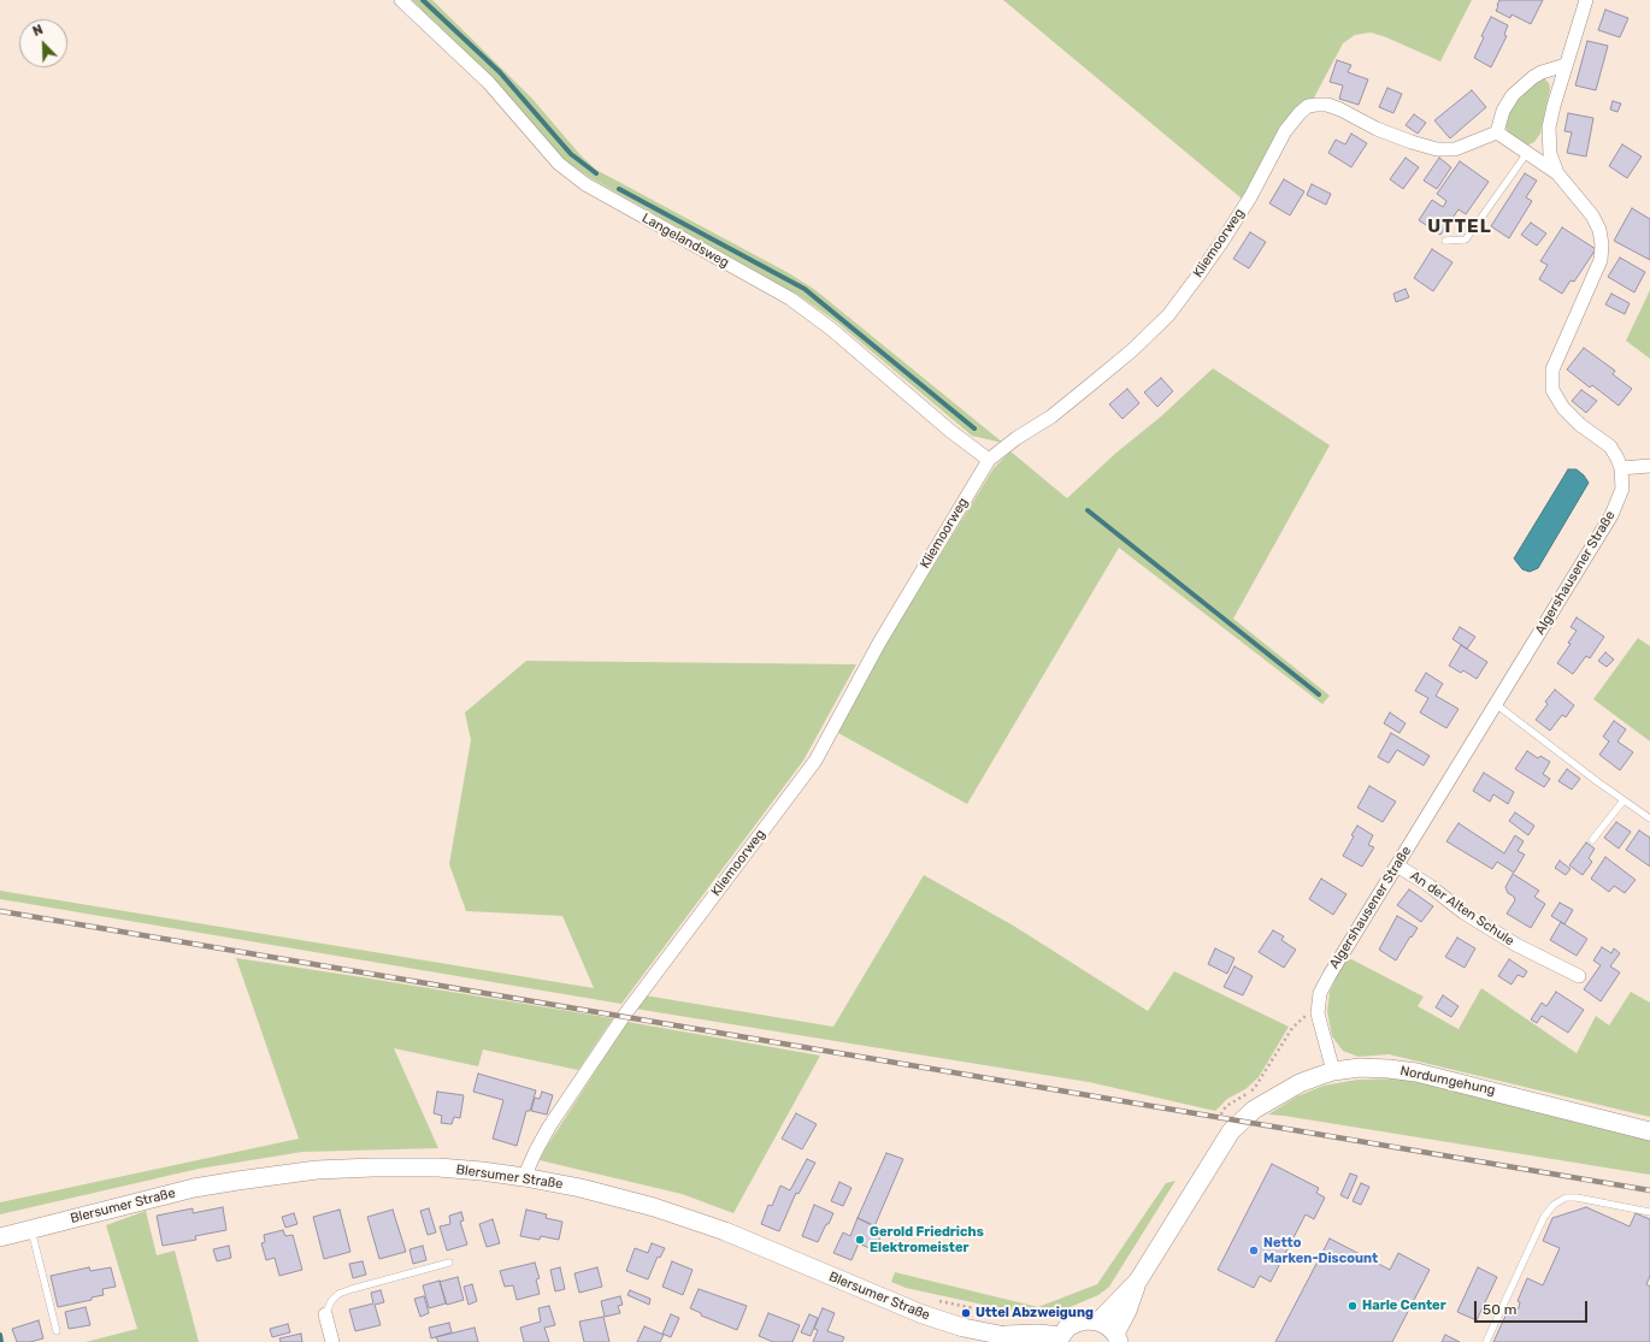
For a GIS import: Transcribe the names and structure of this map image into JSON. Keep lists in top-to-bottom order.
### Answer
{
  "streets": {
    "main road": ["Nordumgehung", "Blersumer Straße"],
    "street": [
      "Langelandsweg",
      "Kliemoorweg",
      "Algershausener Straße",
      "An der Alten Schule"
    ]
  },
  "crossings": [
    ["Langelandsweg", "Kliemoorweg"],
    ["Kliemoorweg", "Blersumer Straße"],
    ["Algershausener Straße", "An der Alten Schule"],
    ["Algershausener Straße", "Nordumgehung"]
  ],
  "districts": ["UTTEL"],
  "places": [
    "Gerold Friedrichs Elektromeister",
    "Netto Marken-Discount",
    "Harle Center",
    "Uttel Abzweigung"
  ],
  "scale_bar": "50 m",
  "north": "top left"
}
